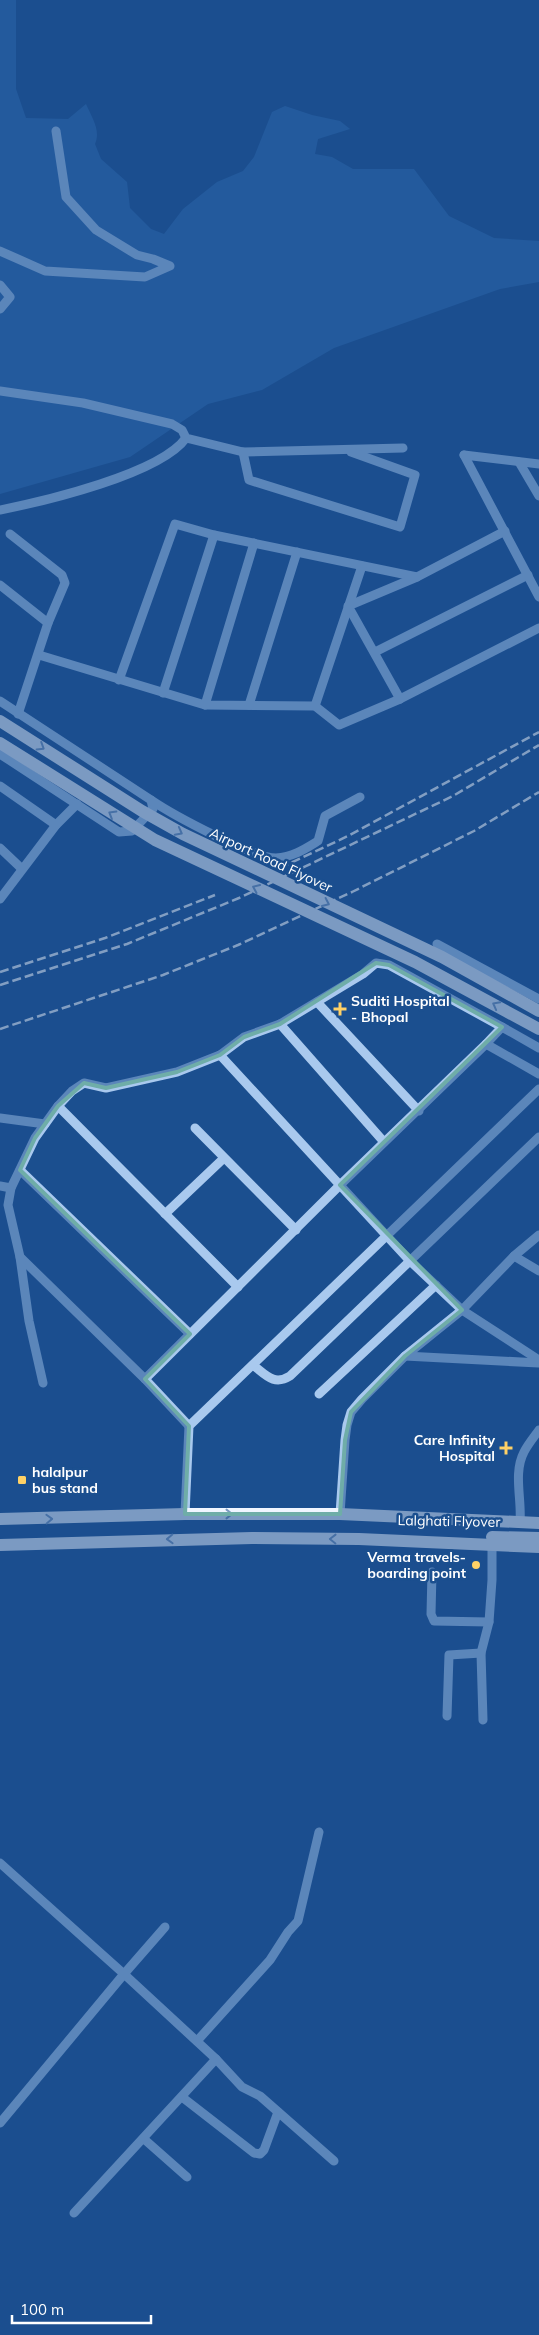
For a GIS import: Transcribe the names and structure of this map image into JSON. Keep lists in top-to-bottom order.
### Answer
{
  "streets": {
    "main road": ["Airport Road Flyover", "Lalghati Flyover"]
  },
  "places": {
    "health": ["Suditi Hospital - Bhopal", "Care Infinity Hospital"],
    "transit": ["halalpur bus stand"],
    "other": ["Verma travels- boarding point"]
  },
  "scale_bar": "100 m"
}
